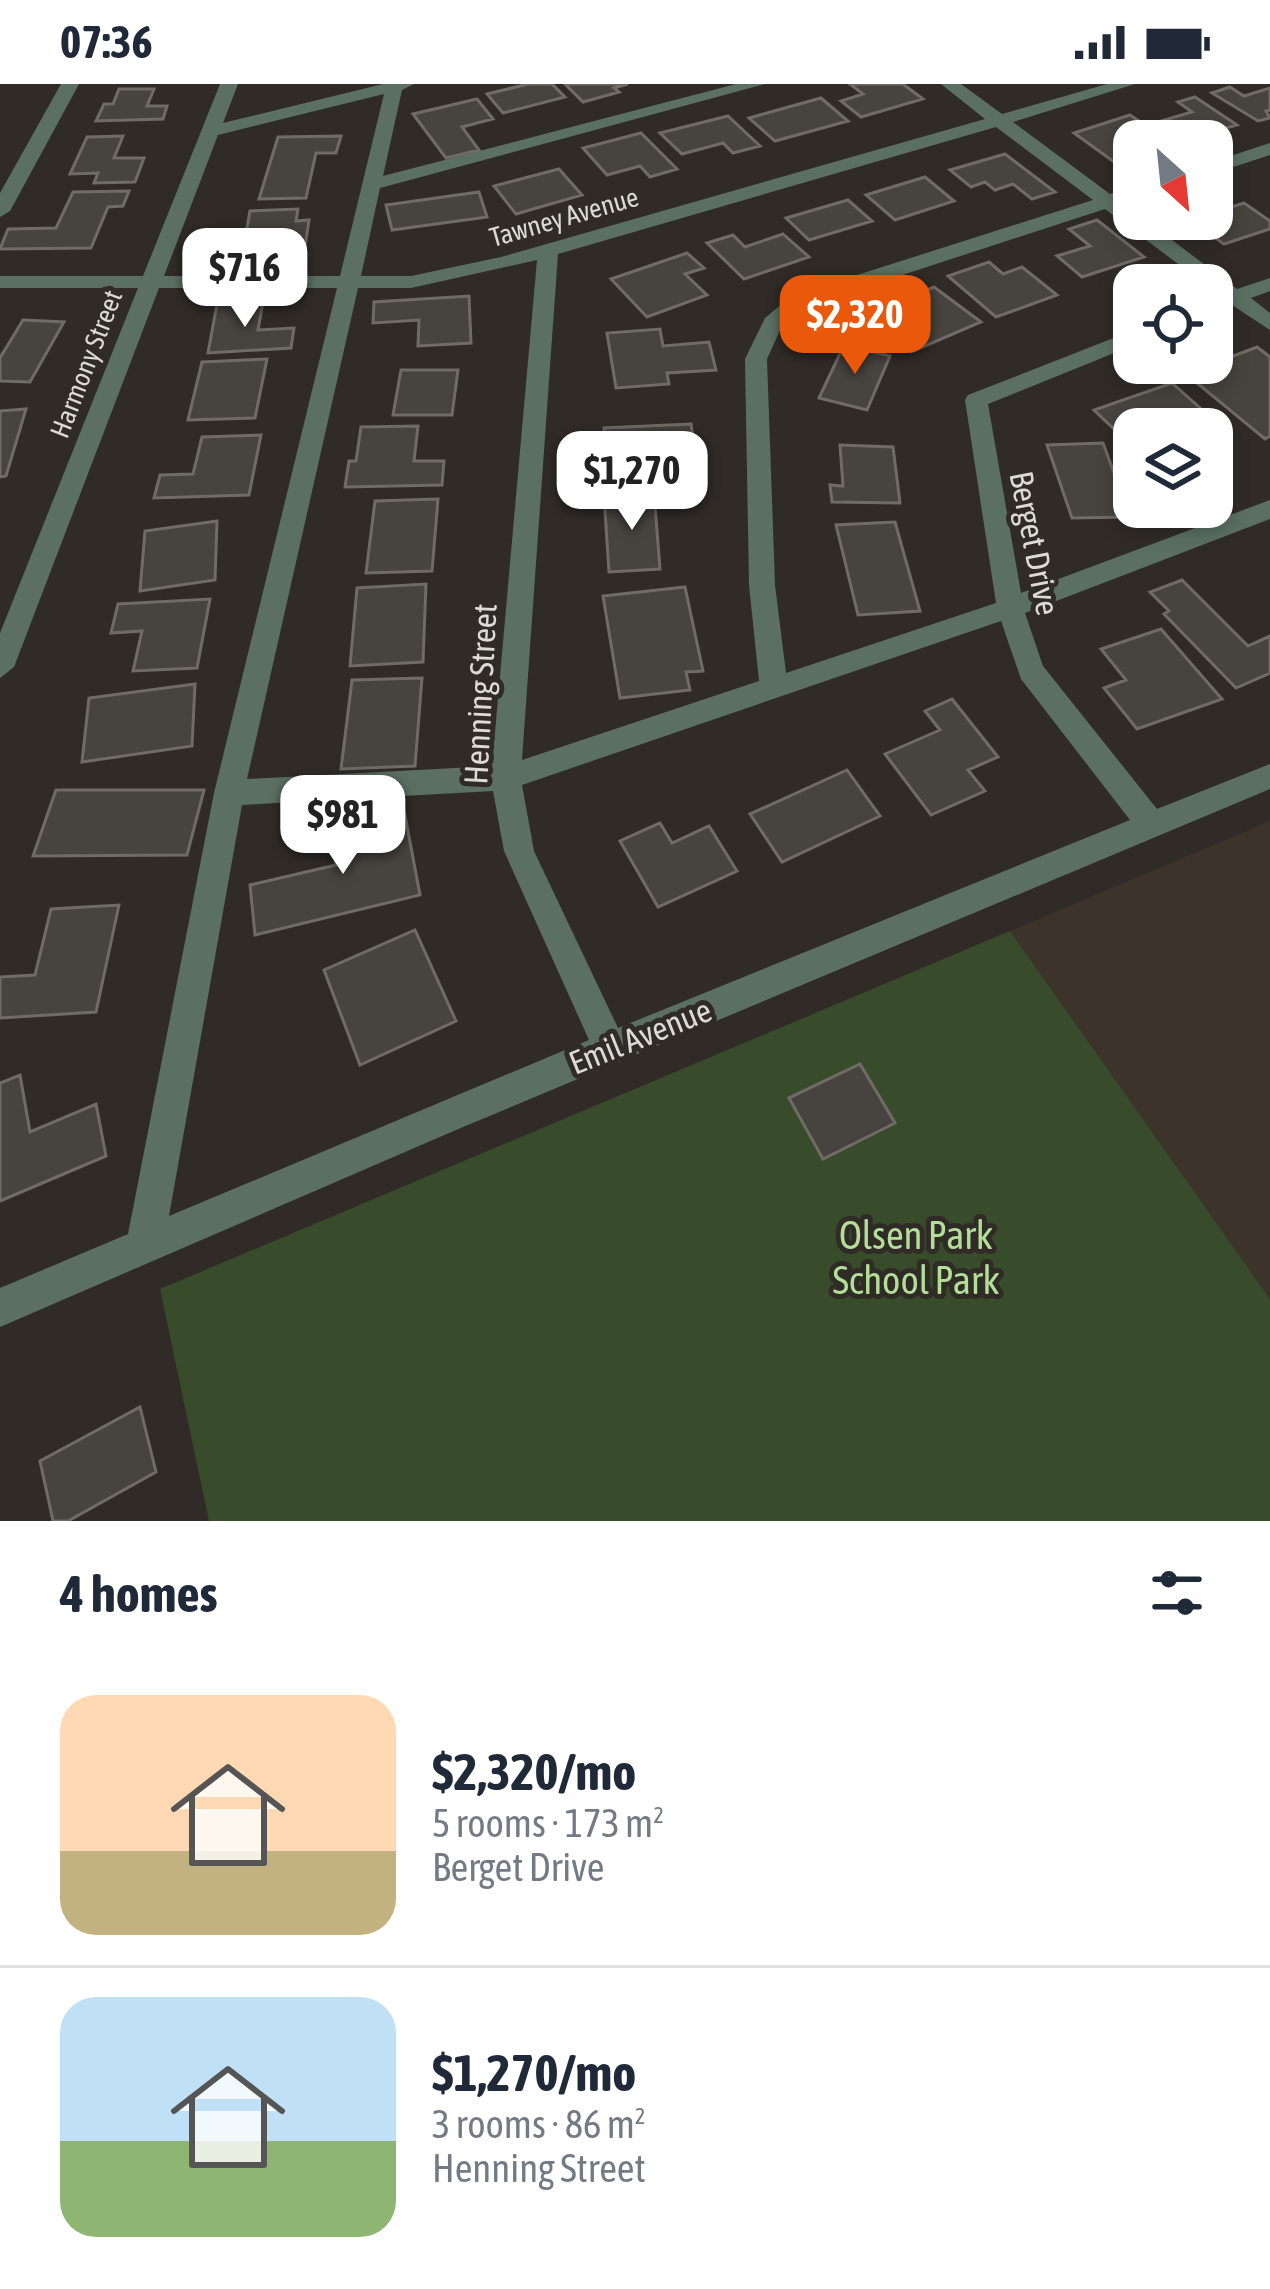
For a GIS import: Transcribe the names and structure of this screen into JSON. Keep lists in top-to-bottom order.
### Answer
{
  "streets": {
    "street": [
      "Tawney Avenue",
      "Harmony Street",
      "Berget Drive",
      "Henning Street",
      "Emil Avenue"
    ]
  },
  "crossings": [
    ["Tawney Avenue", "Harmony Street"],
    ["Tawney Avenue", "Henning Street"],
    ["Berget Drive", "Emil Avenue"],
    ["Henning Street", "Emil Avenue"]
  ],
  "parks": ["Olsen Park School Park"],
  "north": "bottom right",
  "page": {
    "status": "07:36",
    "price": [
      "$716",
      "$2,320",
      "$1,270",
      "$981"
    ],
    "heading": "4 homes",
    "list": [
      {
        "name": "$2,320/mo",
        "note": "5 rooms · 173 m² · Berget Drive"
      },
      {
        "name": "$1,270/mo",
        "note": "3 rooms · 86 m² · Henning Street"
      }
    ]
  }
}
